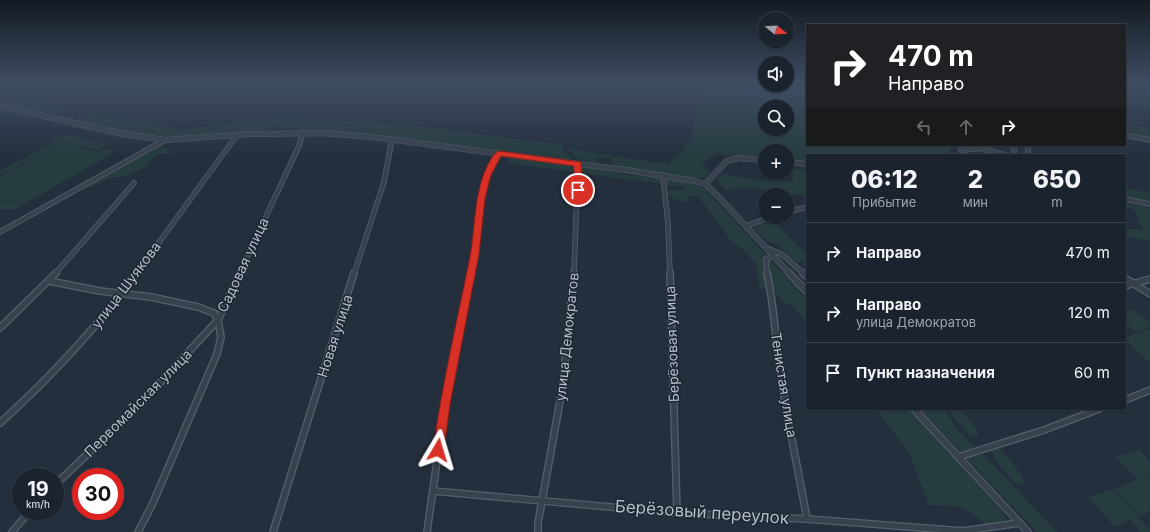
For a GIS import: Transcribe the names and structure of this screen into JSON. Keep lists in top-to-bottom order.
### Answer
{
  "streets": {
    "street": [
      "Садовая улица",
      "улица Шуякова",
      "Новая улица",
      "улица Демократов",
      "Берёзовая улица",
      "Тенистая улица",
      "Первомайская улица",
      "Берёзовый переулок"
    ]
  },
  "crossings": [
    ["Садовая улица", "Первомайская улица"],
    ["улица Демократов", "Берёзовый переулок"],
    ["Берёзовая улица", "Берёзовый переулок"],
    ["Тенистая улица", "Берёзовый переулок"]
  ],
  "north": "right",
  "page": {
    "map_buttons": ["+", "−"],
    "turn": ["470 m", "Направо"],
    "eta": [
      "06:12",
      "Прибытие",
      "2",
      "мин",
      "650",
      "m"
    ],
    "list": [
      {
        "name": "Направо",
        "value": "470 m"
      },
      {
        "name": "Направо",
        "note": "улица Демократов",
        "value": "120 m"
      },
      {
        "name": "Пункт назначения",
        "value": "60 m"
      }
    ],
    "speed": "19 km/h",
    "limit": "30"
  }
}
